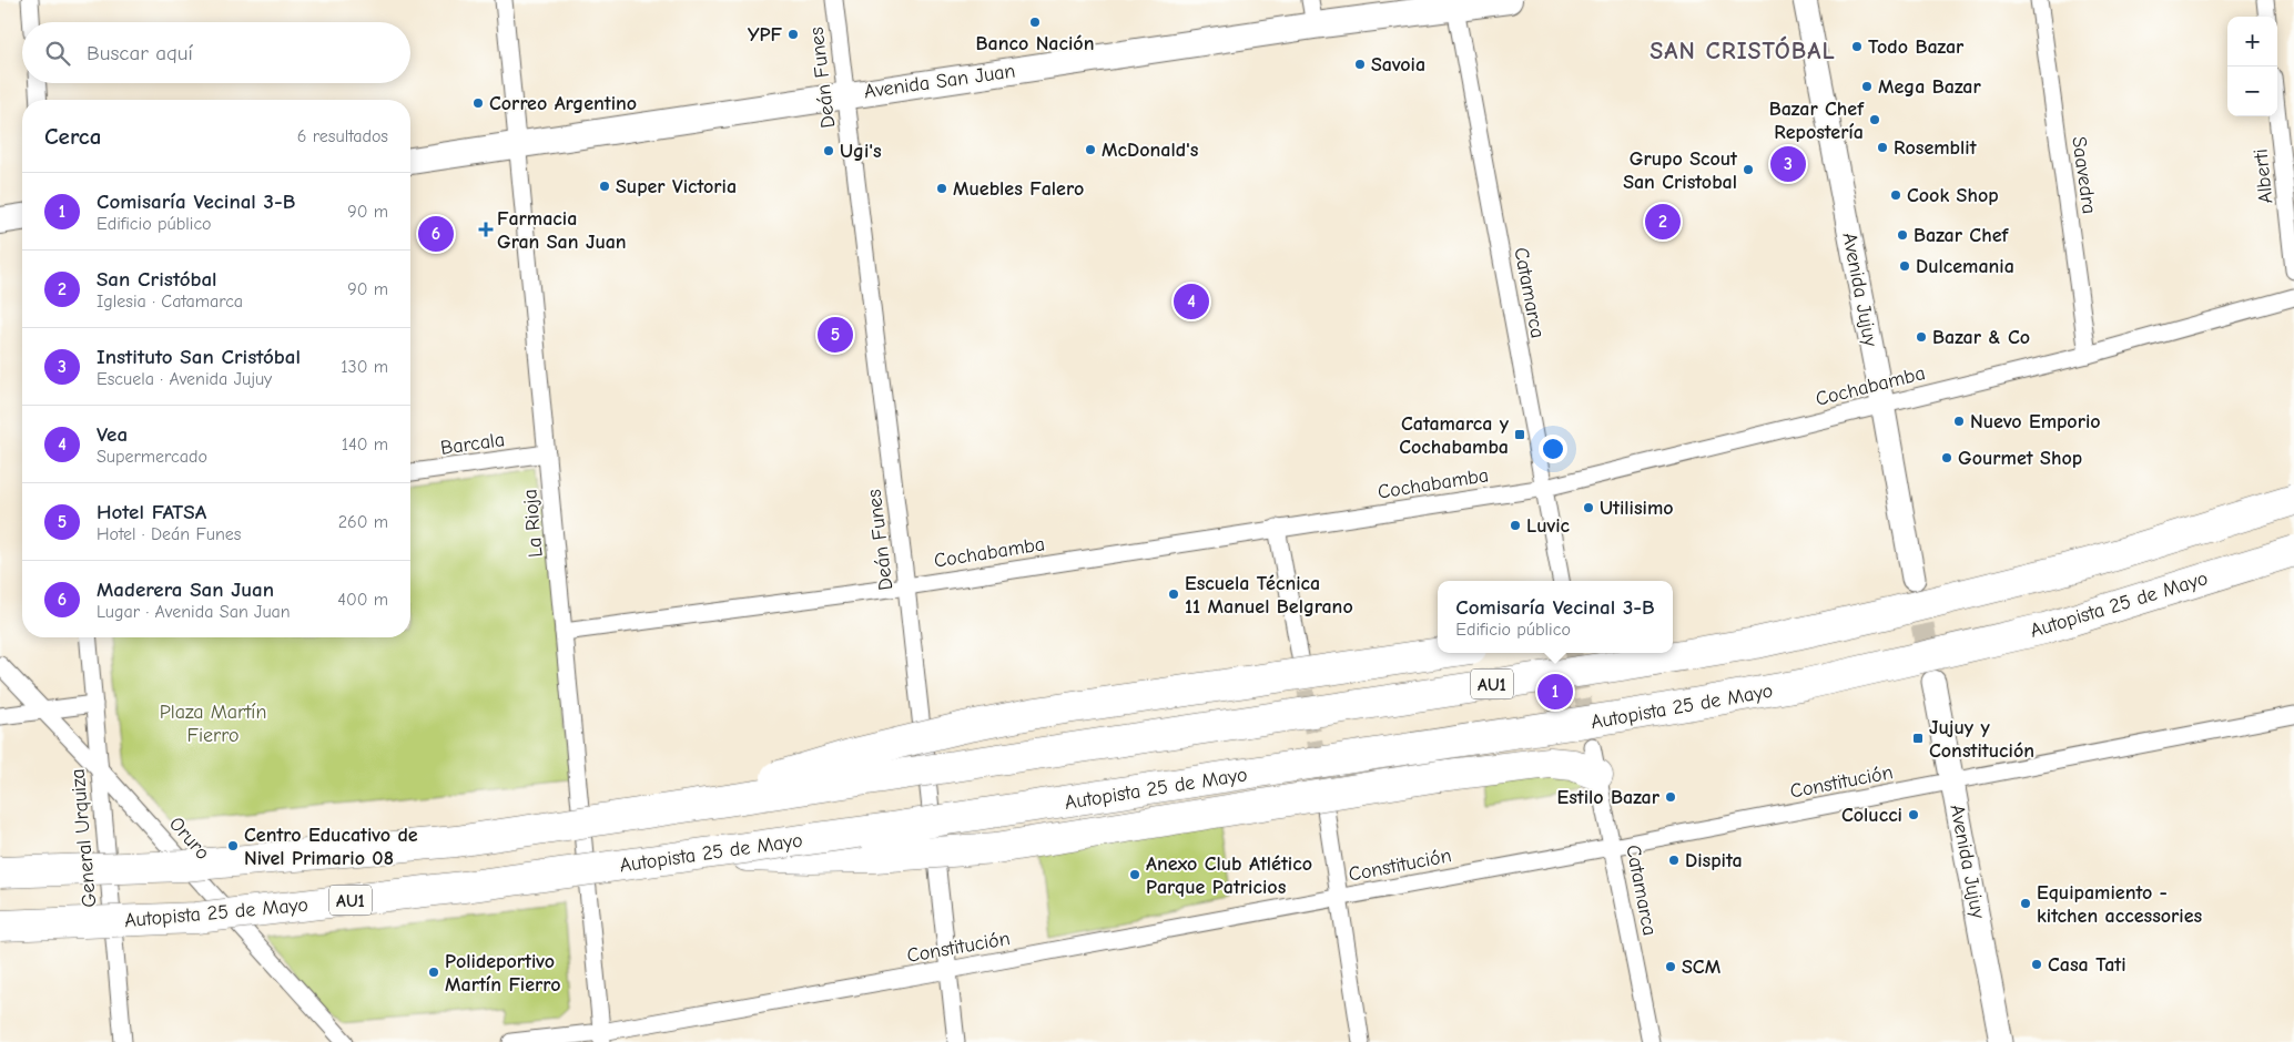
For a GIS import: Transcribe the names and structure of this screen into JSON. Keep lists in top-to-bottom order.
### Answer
{
  "streets": {
    "highway": ["Autopista 25 de Mayo", "AU1"],
    "main road": ["Avenida San Juan", "Avenida Jujuy"],
    "street": [
      "Deán Funes",
      "Saavedra",
      "Alberti",
      "Catamarca",
      "Cochabamba",
      "Barcala",
      "La Rioja",
      "Constitución",
      "General Urquiza",
      "Oruro"
    ]
  },
  "crossings": [
    ["Deán Funes", "Avenida San Juan"],
    ["Deán Funes", "Cochabamba"],
    ["Deán Funes", "Constitución"],
    ["Avenida San Juan", "Catamarca"],
    ["Avenida San Juan", "La Rioja"],
    ["Saavedra", "Cochabamba"],
    ["Avenida Jujuy", "Cochabamba"],
    ["Avenida Jujuy", "Constitución"],
    ["Catamarca", "Cochabamba"],
    ["Catamarca", "Constitución"],
    ["Cochabamba", "La Rioja"],
    ["Barcala", "La Rioja"],
    ["La Rioja", "Constitución"],
    ["General Urquiza", "Oruro"]
  ],
  "districts": ["SAN CRISTÓBAL"],
  "parks": ["Plaza Martín Fierro"],
  "places": {
    "other": [
      "Banco Nación",
      "YPF",
      "Todo Bazar",
      "Savoia",
      "Mega Bazar",
      "Correo Argentino",
      "Bazar Chef Repostería",
      "Rosemblit",
      "McDonald's",
      "Ugi's",
      "Grupo Scout San Cristobal",
      "Super Victoria",
      "Muebles Falero",
      "Cook Shop",
      "Bazar Chef",
      "Dulcemania",
      "Bazar & Co",
      "Nuevo Emporio",
      "Gourmet Shop",
      "Utilisimo",
      "Luvic",
      "Escuela Técnica 11 Manuel Belgrano",
      "Estilo Bazar",
      "Colucci",
      "Centro Educativo de Nivel Primario 08",
      "Dispita",
      "Anexo Club Atlético Parque Patricios",
      "Equipamiento - kitchen accessories",
      "Casa Tati",
      "SCM",
      "Polideportivo Martín Fierro"
    ],
    "health": ["Farmacia Gran San Juan"],
    "transit": ["Catamarca y Cochabamba", "Jujuy y Constitución"]
  },
  "page": {
    "map_buttons": ["+", "−"],
    "search": "Buscar aquí",
    "heading": ["Cerca", "6 resultados"],
    "pins": [
      "3",
      "2",
      "6",
      "4",
      "5",
      "1"
    ],
    "list": [
      {
        "mark": "1",
        "name": "Comisaría Vecinal 3-B",
        "note": "Edificio público",
        "value": "90 m"
      },
      {
        "mark": "2",
        "name": "San Cristóbal",
        "note": "Iglesia · Catamarca",
        "value": "90 m"
      },
      {
        "mark": "3",
        "name": "Instituto San Cristóbal",
        "note": "Escuela · Avenida Jujuy",
        "value": "130 m"
      },
      {
        "mark": "4",
        "name": "Vea",
        "note": "Supermercado",
        "value": "140 m"
      },
      {
        "mark": "5",
        "name": "Hotel FATSA",
        "note": "Hotel · Deán Funes",
        "value": "260 m"
      },
      {
        "mark": "6",
        "name": "Maderera San Juan",
        "note": "Lugar · Avenida San Juan",
        "value": "400 m"
      }
    ],
    "popup": ["Comisaría Vecinal 3-B", "Edificio público"]
  }
}
